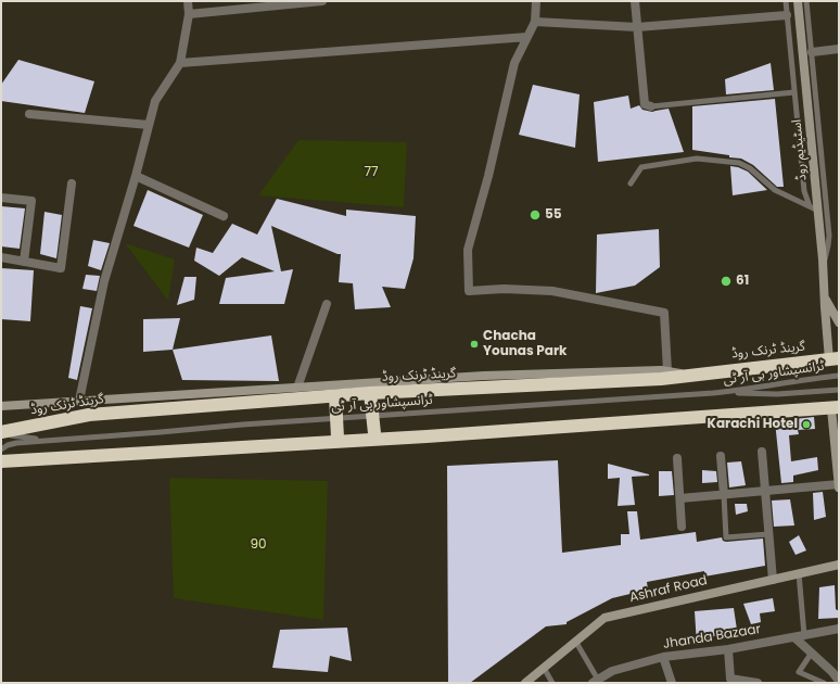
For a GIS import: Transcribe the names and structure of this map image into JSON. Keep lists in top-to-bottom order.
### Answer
{
  "streets": {
    "highway": ["گرینڈ ٹرنک روڈ"],
    "street": ["اسٹیڈیم روڈ", "Ashraf Road", "Jhanda Bazaar"],
    "lane": ["ٹرانسپشاور بی آر ٹی"]
  },
  "crossings": [
    ["اسٹیڈیم روڈ", "گرینڈ ٹرنک روڈ"],
    ["گرینڈ ٹرنک روڈ", "ٹرانسپشاور بی آر ٹی"]
  ],
  "parks": ["77", "90"],
  "places": [
    "55",
    "61",
    "Chacha Younas Park",
    "Karachi Hotel"
  ]
}
